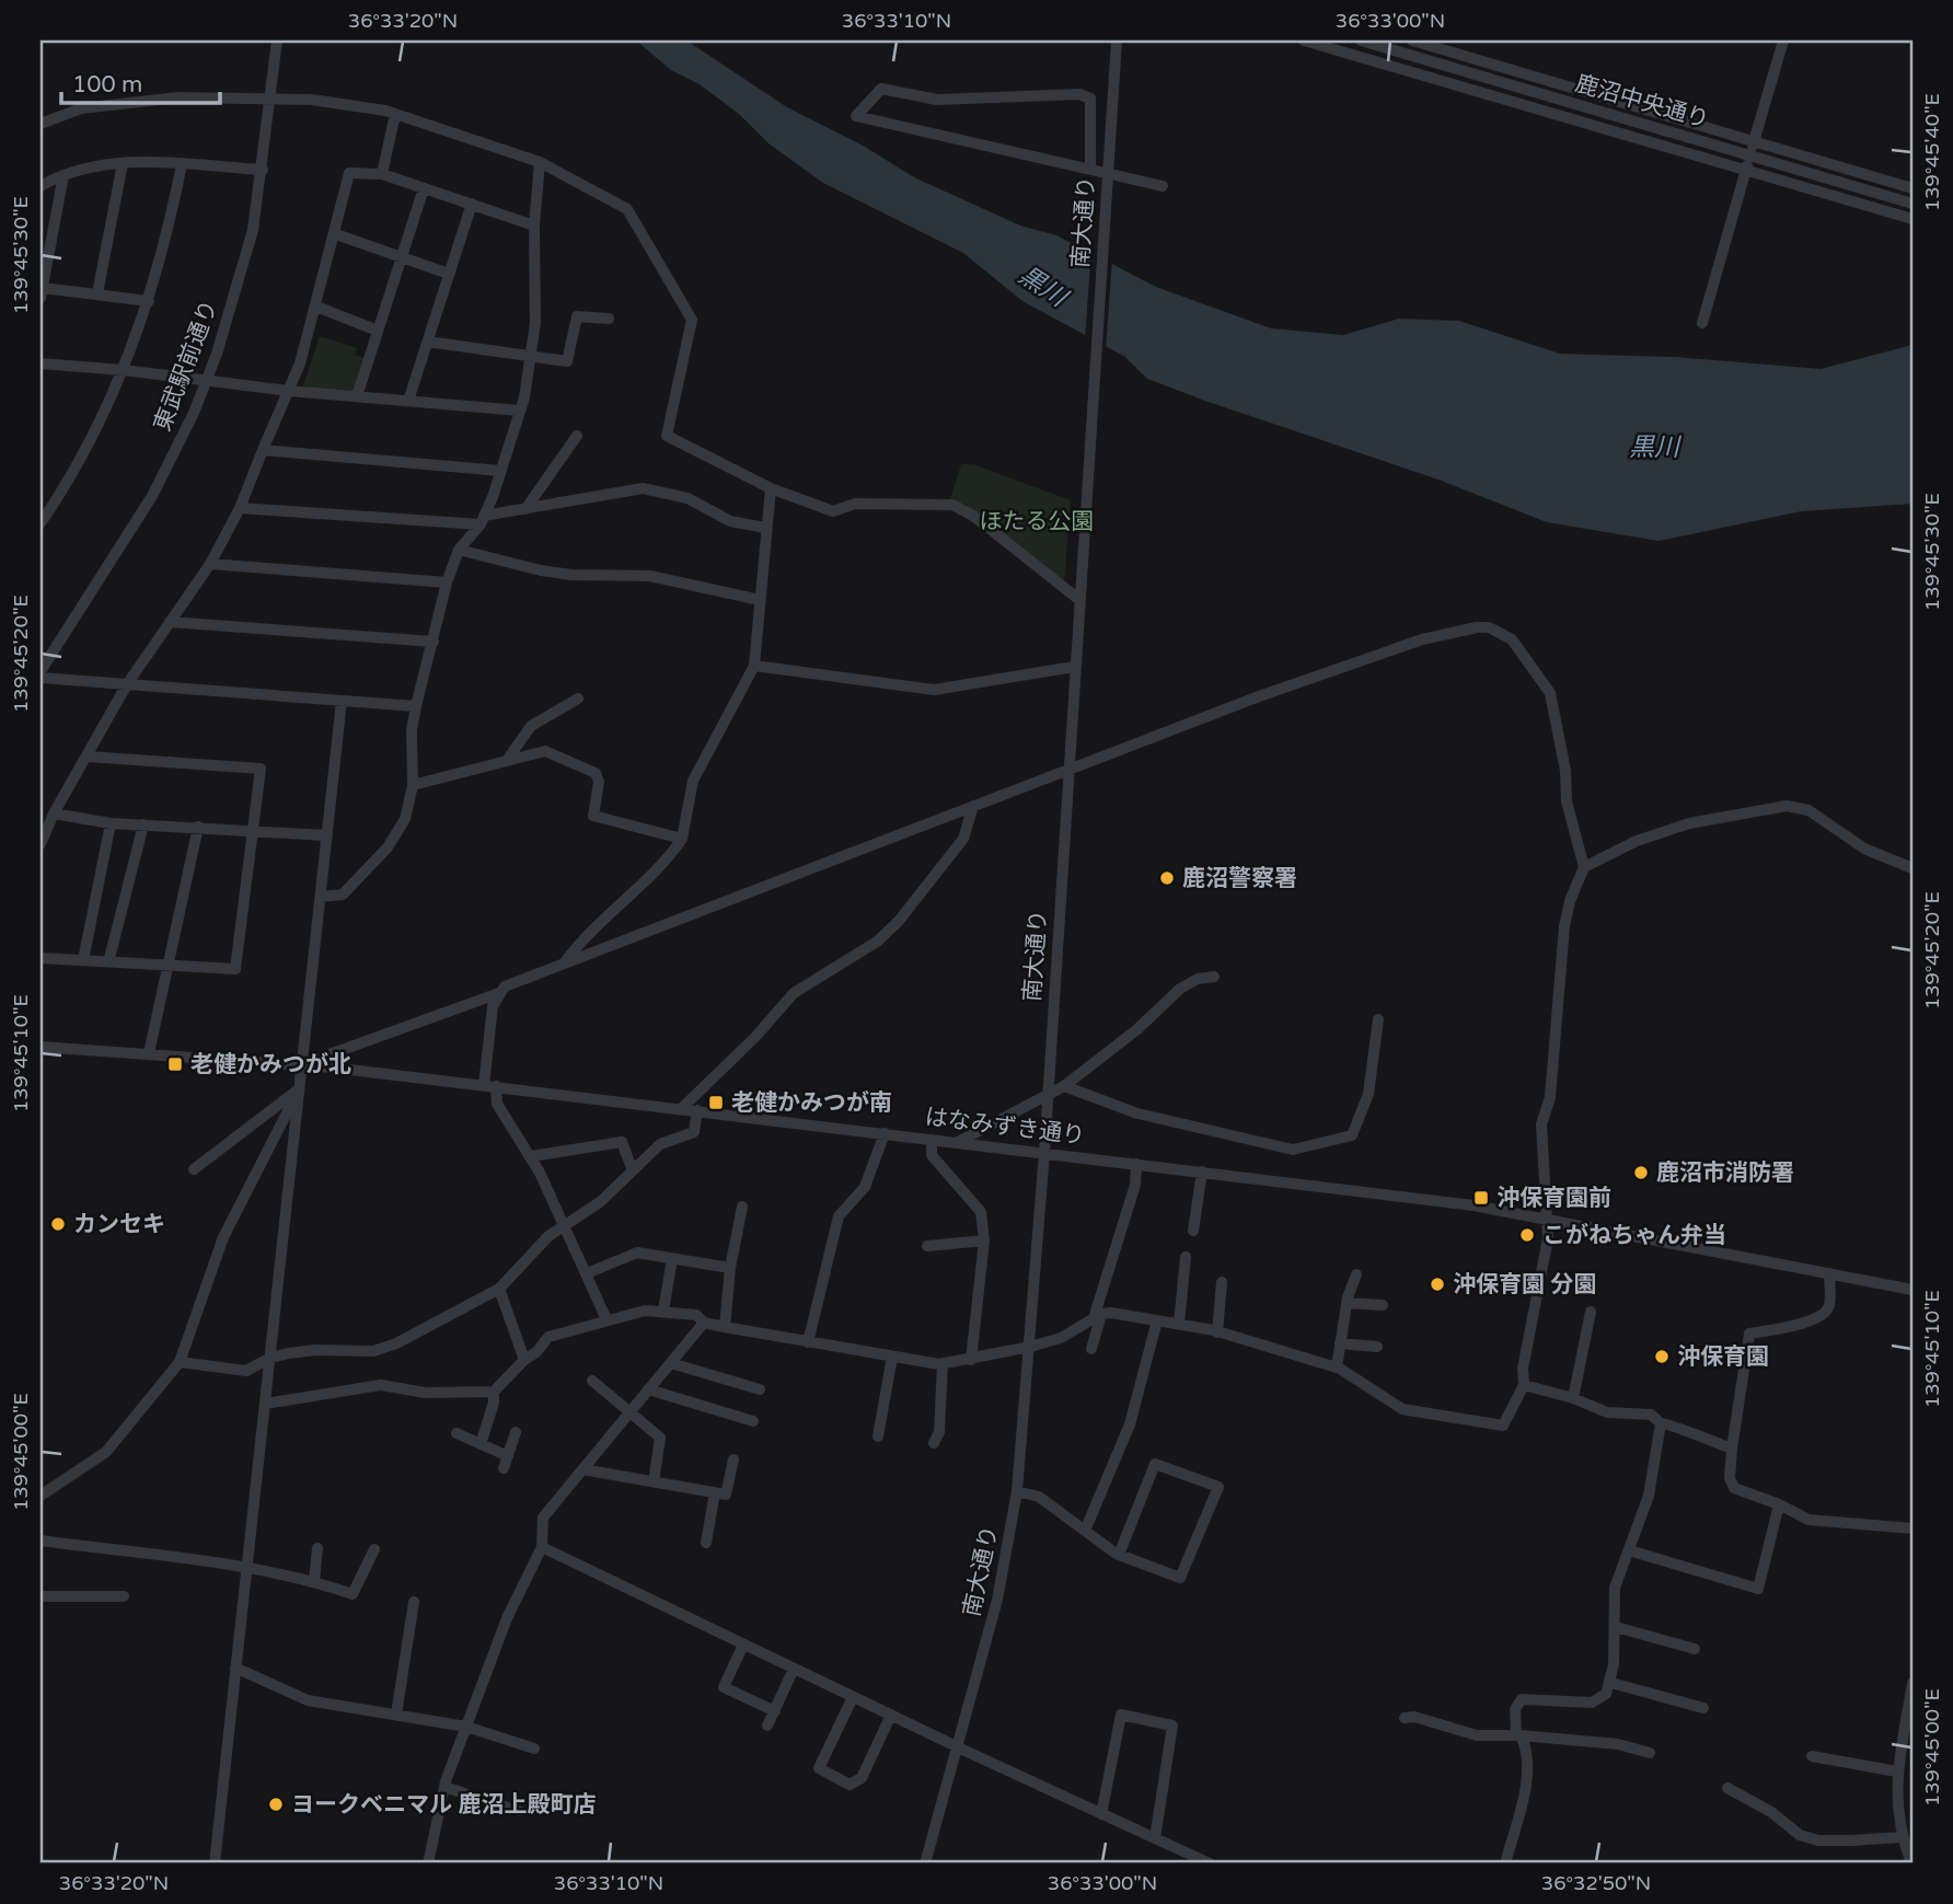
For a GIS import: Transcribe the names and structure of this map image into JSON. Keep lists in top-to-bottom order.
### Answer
{
  "streets": {
    "street": [
      "鹿沼中央通り",
      "南大通り",
      "東武駅前通り",
      "はなみずき通り"
    ]
  },
  "crossings": [
    ["南大通り", "はなみずき通り"]
  ],
  "water": ["黒川"],
  "parks": ["ほたる公園"],
  "places": {
    "other": [
      "鹿沼警察署",
      "鹿沼市消防署",
      "カンセキ",
      "こがねちゃん弁当",
      "沖保育園 分園",
      "沖保育園",
      "ヨークベニマル 鹿沼上殿町店"
    ],
    "transit": ["老健かみつが北", "老健かみつが南", "沖保育園前"]
  },
  "scale_bar": "100 m",
  "coordinates": [
    "36°33'20\"N",
    "36°33'10\"N",
    "36°33'00\"N",
    "139°45'40\"E",
    "139°45'30\"E",
    "139°45'20\"E",
    "139°45'10\"E",
    "139°45'00\"E",
    "36°32'50\"N"
  ]
}
